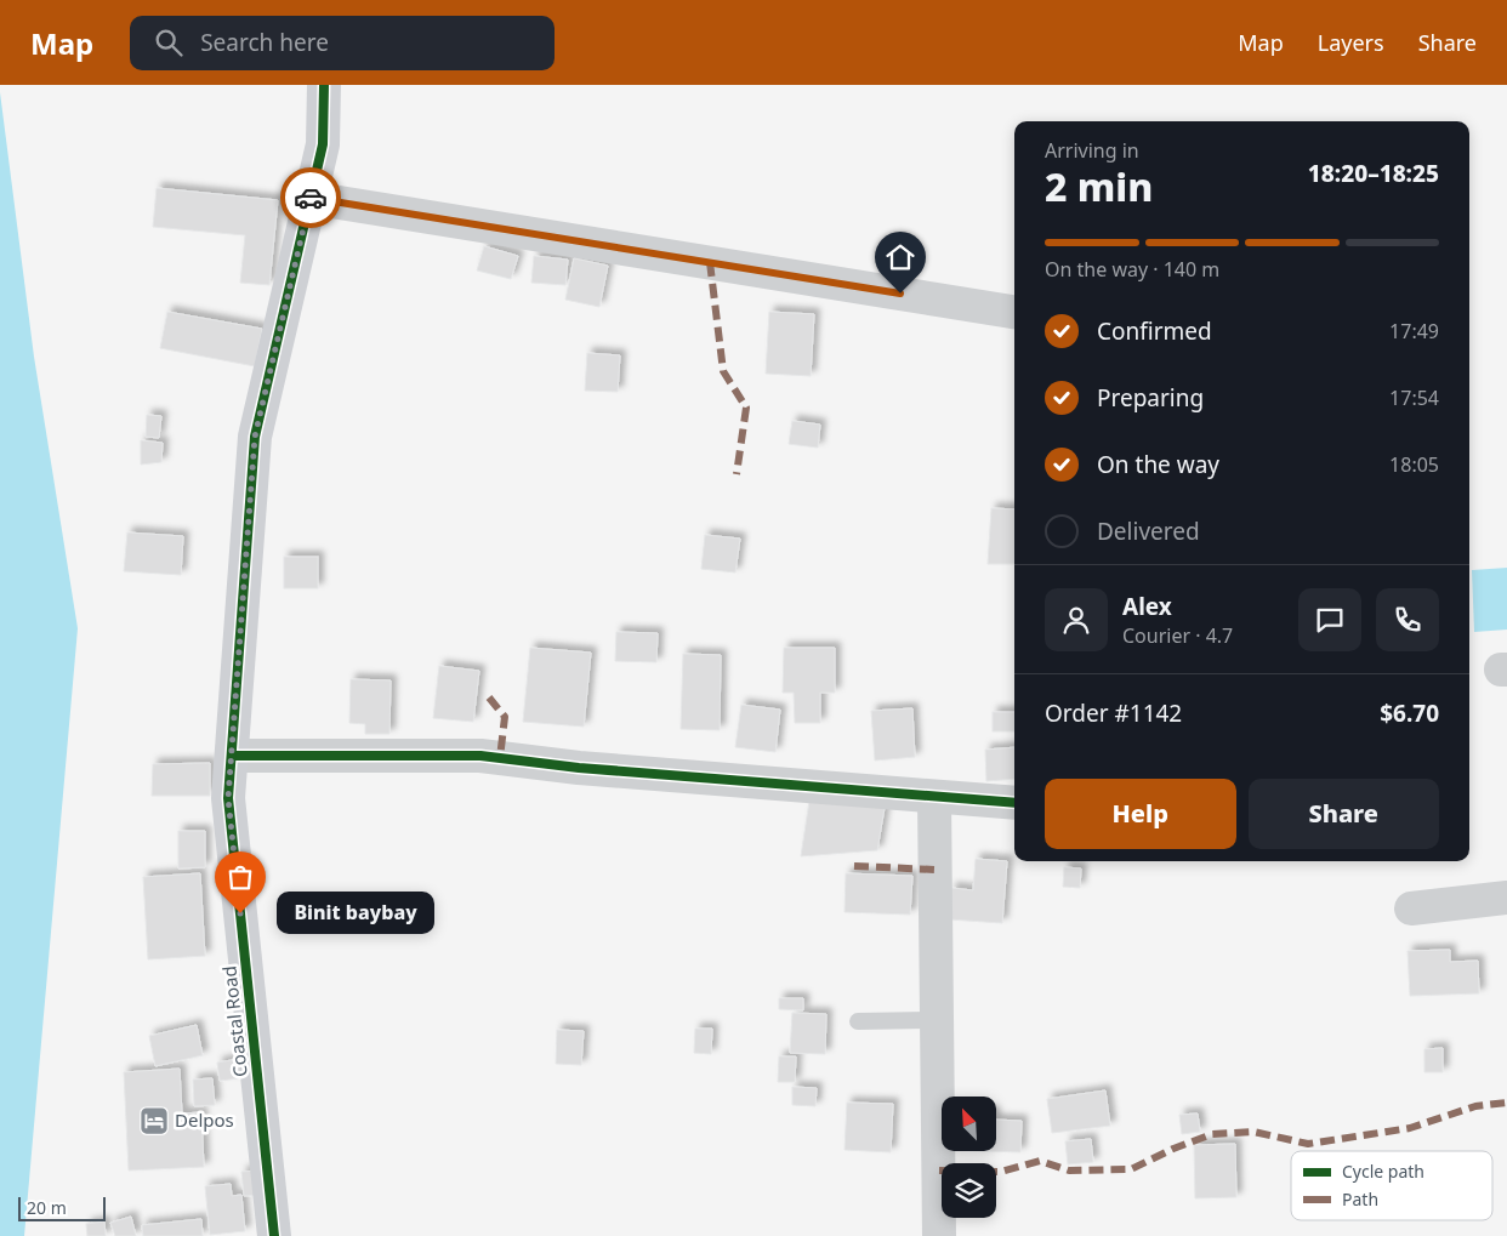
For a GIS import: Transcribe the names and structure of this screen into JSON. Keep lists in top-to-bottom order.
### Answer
{
  "streets": {
    "street": ["Coastal Road"]
  },
  "places": {
    "other": ["Binit baybay"],
    "hotel": ["Delpos"]
  },
  "legend": ["Cycle path", "Path"],
  "scale_bar": "20 m",
  "north": "top left",
  "page": {
    "header": "Map",
    "search": "Search here",
    "nav": ["Map", "Layers", "Share"],
    "heading": ["2 min", "Arriving in", "18:20–18:25"],
    "panel": [
      "Alex",
      "Courier · 4.7",
      "Order #1142",
      "$6.70"
    ],
    "bar": "On the way · 140 m",
    "list": [
      ["Confirmed", "17:49"],
      ["Preparing", "17:54"],
      ["On the way", "18:05"],
      "Delivered"
    ],
    "buttons": ["Help", "Share"],
    "bubble": "Binit baybay",
    "scale": "20 m"
  }
}
